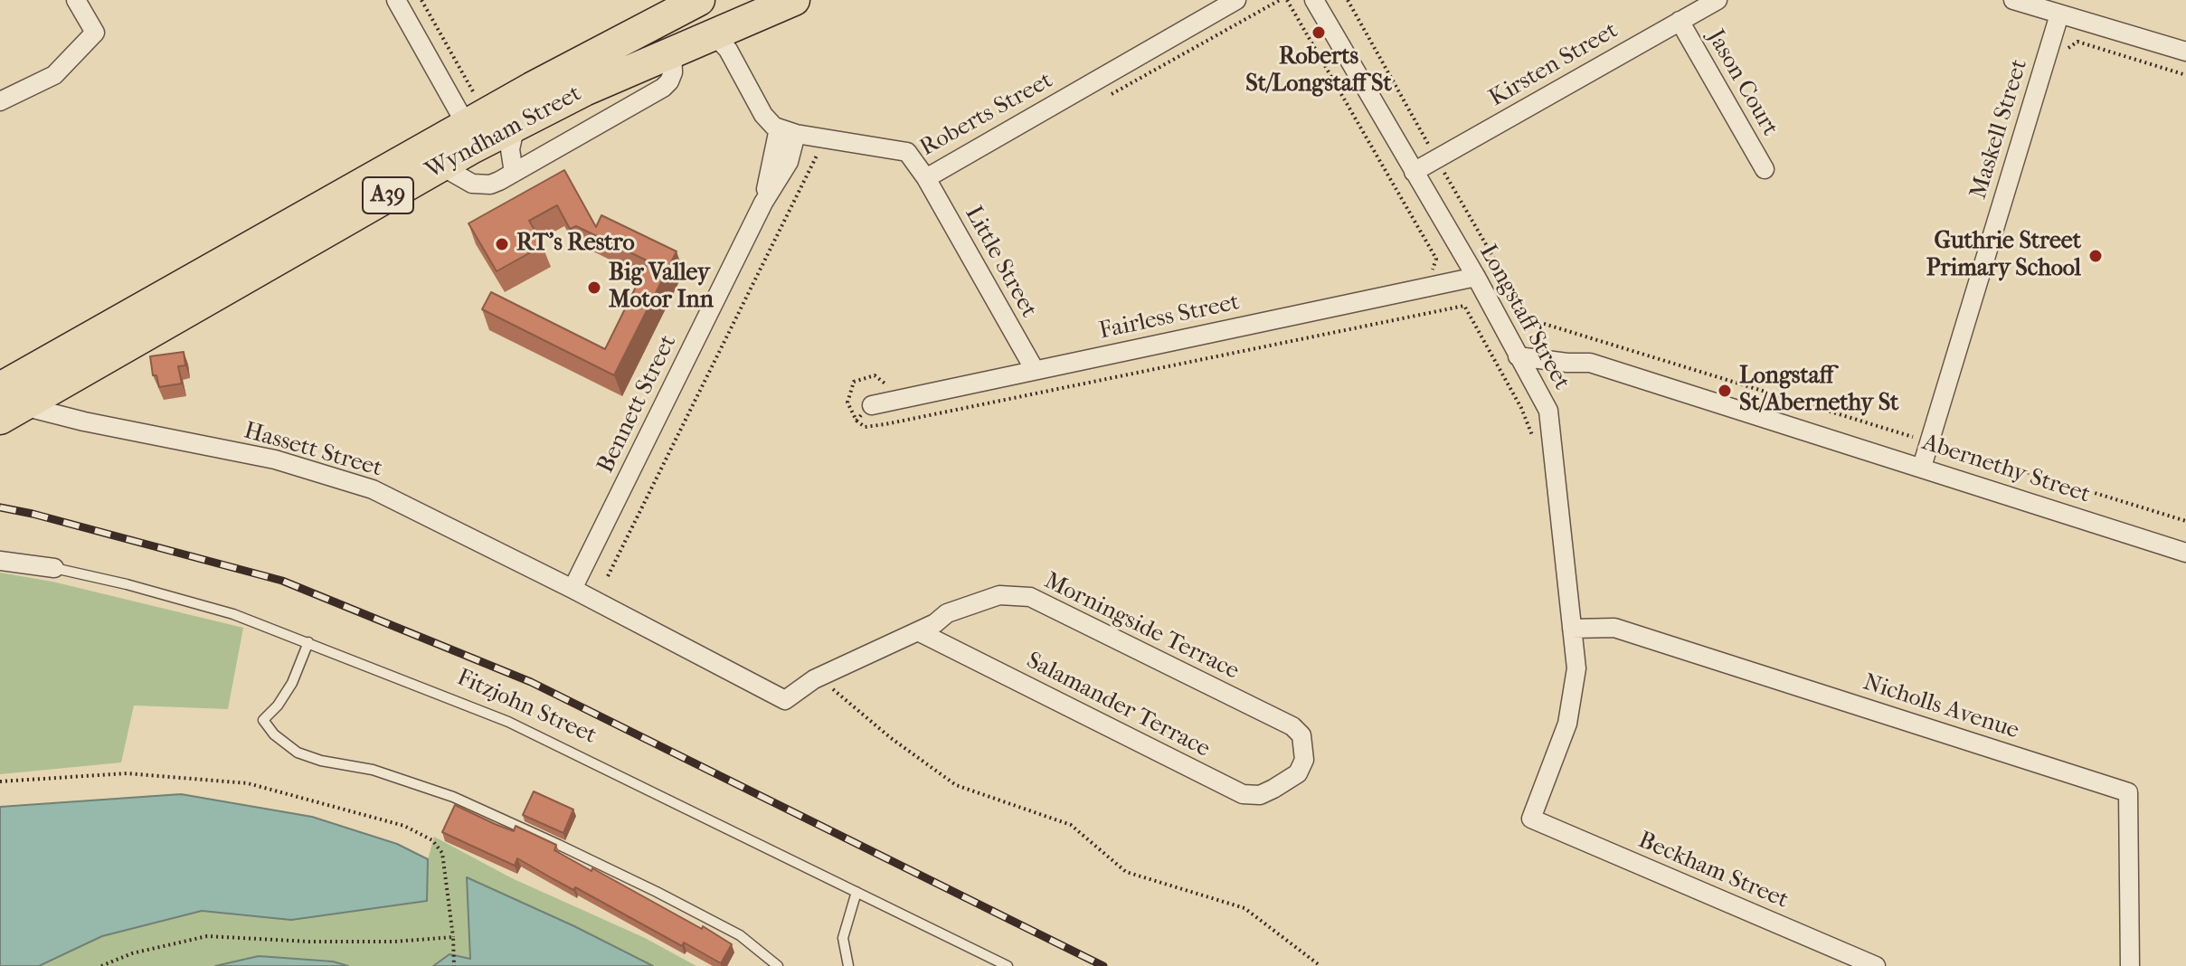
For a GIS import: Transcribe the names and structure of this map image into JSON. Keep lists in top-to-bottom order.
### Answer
{
  "streets": {
    "highway": ["Wyndham Street", "A39"],
    "street": [
      "Kirsten Street",
      "Jason Court",
      "Roberts Street",
      "Maskell Street",
      "Little Street",
      "Fairless Street",
      "Longstaff Street",
      "Bennett Street",
      "Hassett Street",
      "Abernethy Street",
      "Morningside Terrace",
      "Salamander Terrace",
      "Fitzjohn Street",
      "Nicholls Avenue",
      "Beckham Street"
    ]
  },
  "crossings": [
    ["Kirsten Street", "Jason Court"],
    ["Kirsten Street", "Longstaff Street"],
    ["Roberts Street", "Little Street"],
    ["Roberts Street", "Bennett Street"],
    ["Maskell Street", "Abernethy Street"],
    ["Wyndham Street", "Hassett Street"],
    ["Little Street", "Fairless Street"],
    ["Fairless Street", "Longstaff Street"],
    ["Longstaff Street", "Abernethy Street"],
    ["Longstaff Street", "Nicholls Avenue"],
    ["Longstaff Street", "Beckham Street"],
    ["Bennett Street", "Hassett Street"],
    ["Bennett Street", "Morningside Terrace"],
    ["Hassett Street", "Morningside Terrace"],
    ["Morningside Terrace", "Salamander Terrace"]
  ],
  "places": [
    "Roberts St/Longstaff St",
    "RT's Restro",
    "Guthrie Street Primary School",
    "Big Valley Motor Inn",
    "Longstaff St/Abernethy St"
  ]
}
